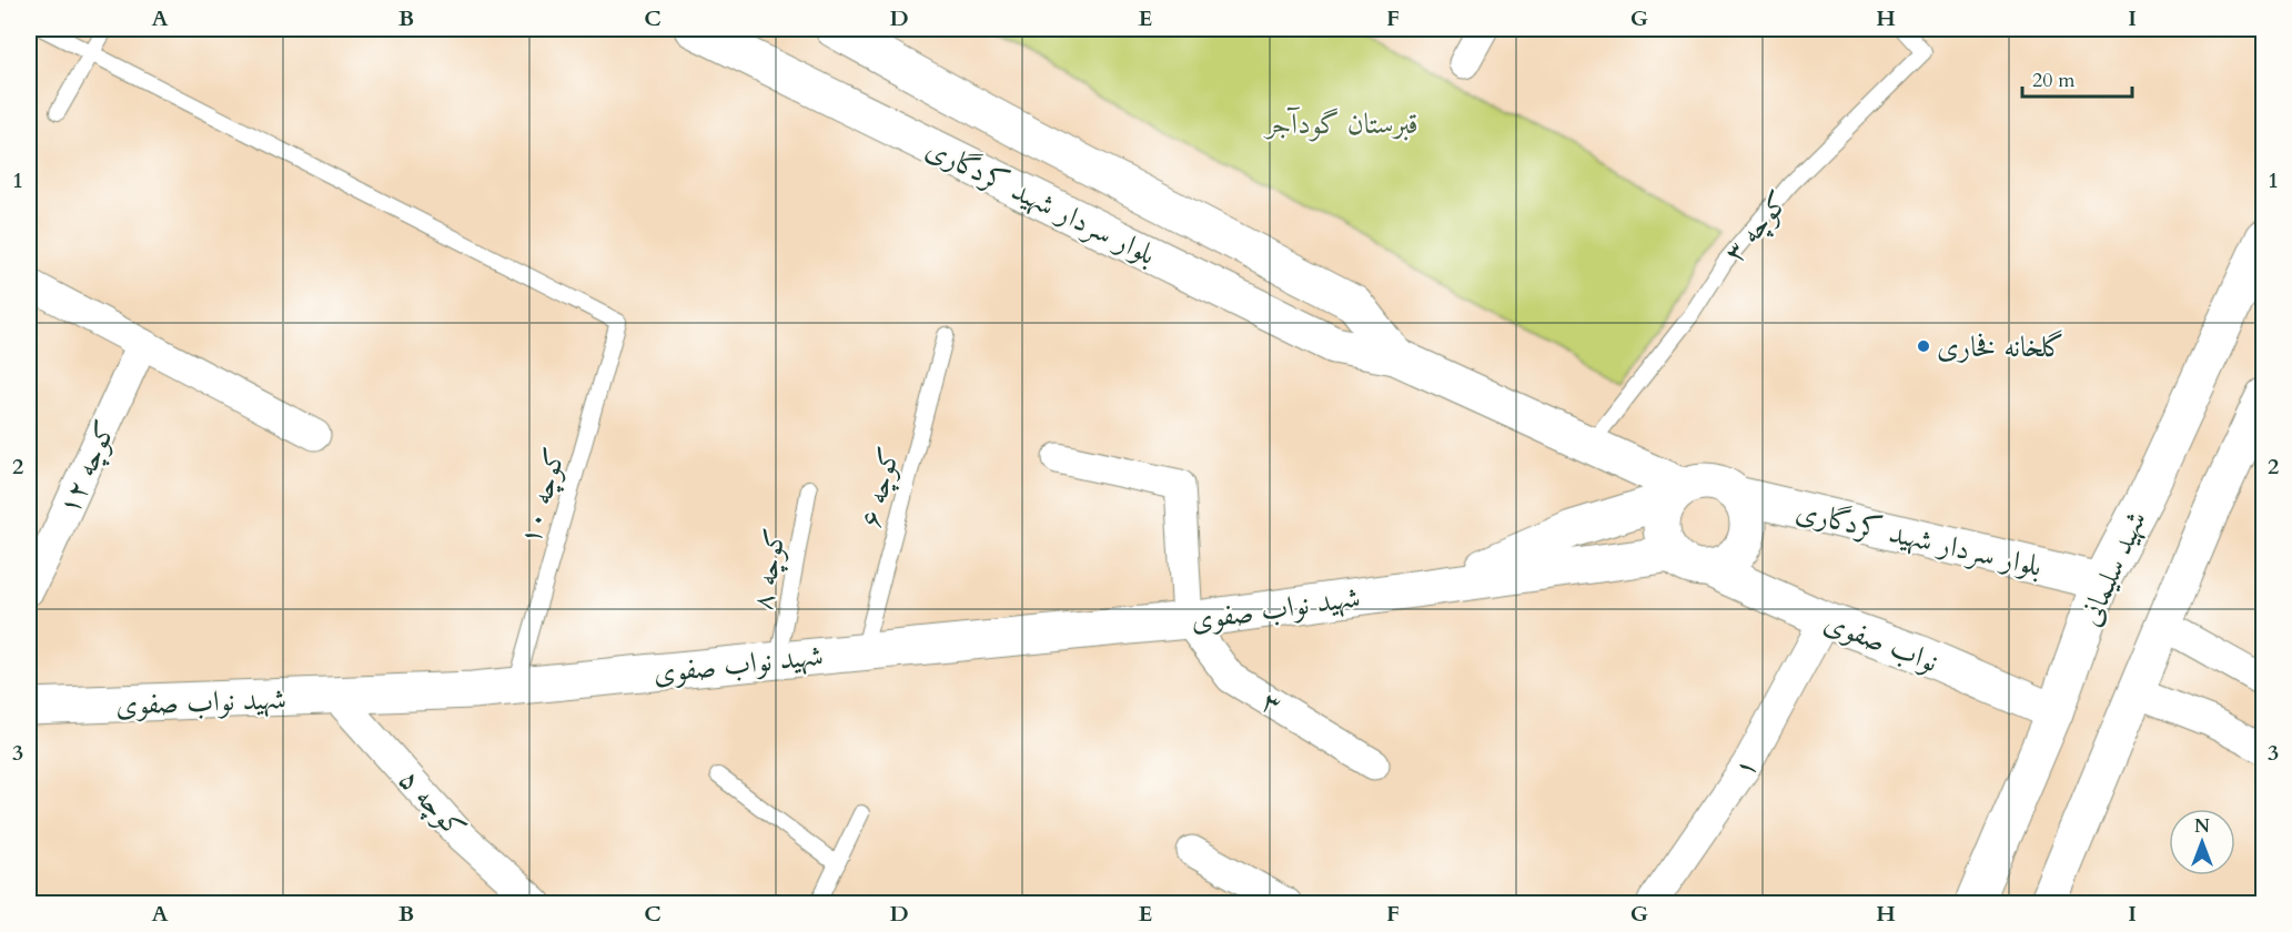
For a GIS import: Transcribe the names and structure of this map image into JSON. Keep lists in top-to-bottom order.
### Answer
{
  "streets": {
    "street": [
      "بلوار سردار شهید کردگاری",
      "کوچه ۱۲",
      "شهید سلیمانی",
      "شهید نواب صفوی",
      "نواب صفوی",
      "۳",
      "۱",
      "کوچه ۵"
    ],
    "lane": [
      "کوچه ۳",
      "کوچه ۶",
      "کوچه ۱۰",
      "کوچه ۸"
    ]
  },
  "crossings": [
    ["بلوار سردار شهید کردگاری", "کوچه ۳"],
    ["بلوار سردار شهید کردگاری", "شهید سلیمانی"],
    ["بلوار سردار شهید کردگاری", "شهید نواب صفوی"],
    ["بلوار سردار شهید کردگاری", "نواب صفوی"],
    ["کوچه ۶", "شهید نواب صفوی"],
    ["کوچه ۱۰", "شهید نواب صفوی"],
    ["شهید سلیمانی", "نواب صفوی"],
    ["کوچه ۸", "شهید نواب صفوی"],
    ["شهید نواب صفوی", "نواب صفوی"],
    ["شهید نواب صفوی", "۳"],
    ["شهید نواب صفوی", "کوچه ۵"],
    ["نواب صفوی", "۱"]
  ],
  "parks": ["قبرستان گودآجر"],
  "places": ["گلخانه فخاری"],
  "scale_bar": "20 m",
  "north": "top",
  "grid": {
    "columns": [
      "A",
      "B",
      "C",
      "D",
      "E",
      "F",
      "G",
      "H",
      "I"
    ],
    "rows": ["1", "2", "3"]
  }
}
